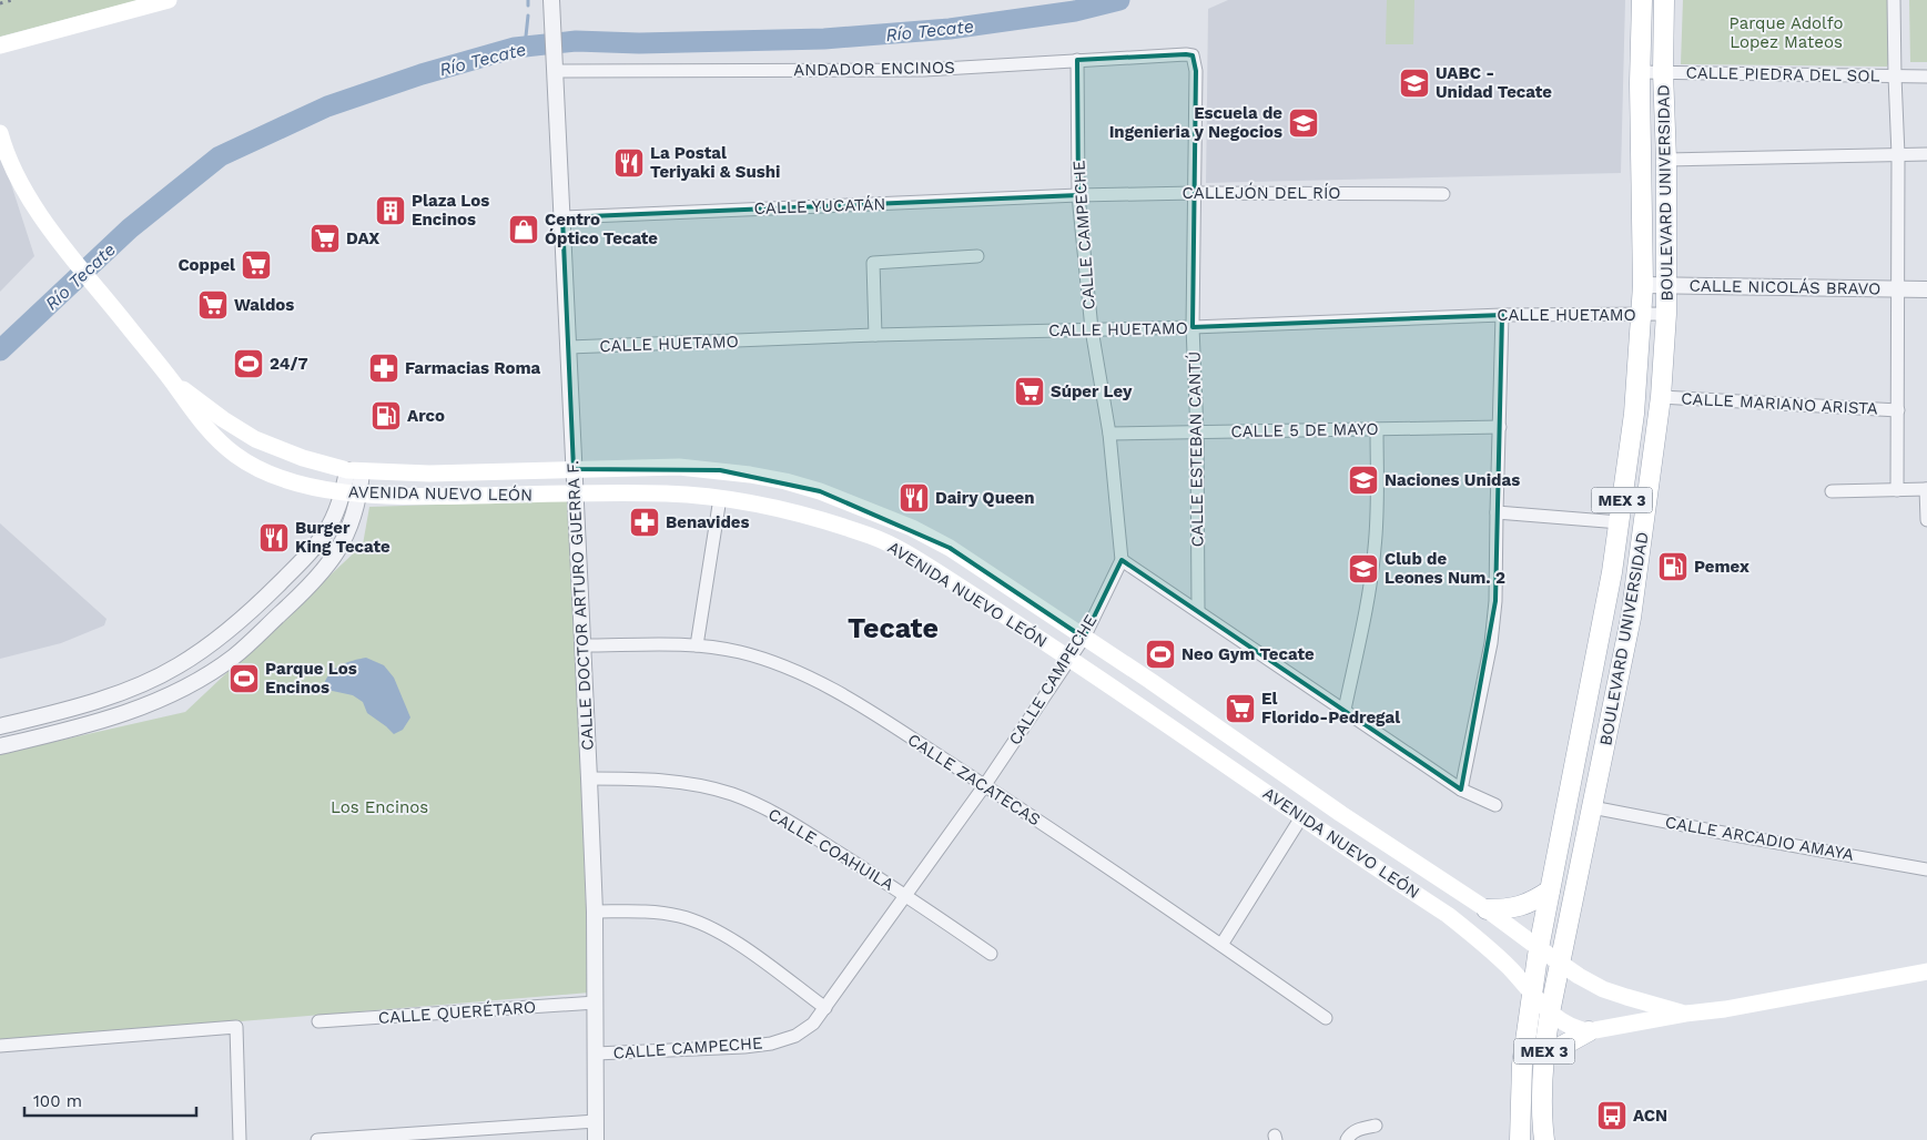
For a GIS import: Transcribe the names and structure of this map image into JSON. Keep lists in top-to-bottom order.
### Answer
{
  "streets": {
    "main road": ["BOULEVARD UNIVERSIDAD", "AVENIDA NUEVO LEÓN", "MEX 3"],
    "street": [
      "ANDADOR ENCINOS",
      "CALLE PIEDRA DEL SOL",
      "CALLEJÓN DEL RÍO",
      "CALLE YUCATÁN",
      "CALLE CAMPECHE",
      "CALLE NICOLÁS BRAVO",
      "CALLE HUETAMO",
      "CALLE MARIANO ARISTA",
      "CALLE 5 DE MAYO",
      "CALLE ESTEBAN CANTÚ",
      "CALLE DOCTOR ARTURO GUERRA F.",
      "CALLE ZACATECAS",
      "CALLE ARCADIO AMAYA",
      "CALLE COAHUILA",
      "CALLE QUERÉTARO"
    ]
  },
  "crossings": [
    ["ANDADOR ENCINOS", "CALLE CAMPECHE"],
    ["ANDADOR ENCINOS", "CALLE ESTEBAN CANTÚ"],
    ["ANDADOR ENCINOS", "CALLE DOCTOR ARTURO GUERRA F."],
    ["CALLE PIEDRA DEL SOL", "BOULEVARD UNIVERSIDAD"],
    ["CALLEJÓN DEL RÍO", "CALLE YUCATÁN"],
    ["CALLEJÓN DEL RÍO", "CALLE CAMPECHE"],
    ["CALLEJÓN DEL RÍO", "CALLE ESTEBAN CANTÚ"],
    ["BOULEVARD UNIVERSIDAD", "CALLE NICOLÁS BRAVO"],
    ["BOULEVARD UNIVERSIDAD", "CALLE HUETAMO"],
    ["BOULEVARD UNIVERSIDAD", "CALLE MARIANO ARISTA"],
    ["BOULEVARD UNIVERSIDAD", "AVENIDA NUEVO LEÓN"],
    ["BOULEVARD UNIVERSIDAD", "CALLE ARCADIO AMAYA"],
    ["CALLE YUCATÁN", "CALLE CAMPECHE"],
    ["CALLE YUCATÁN", "CALLE DOCTOR ARTURO GUERRA F."],
    ["CALLE CAMPECHE", "CALLE HUETAMO"],
    ["CALLE CAMPECHE", "CALLE 5 DE MAYO"],
    ["CALLE CAMPECHE", "AVENIDA NUEVO LEÓN"],
    ["CALLE CAMPECHE", "CALLE DOCTOR ARTURO GUERRA F."],
    ["CALLE CAMPECHE", "CALLE ZACATECAS"],
    ["CALLE CAMPECHE", "CALLE COAHUILA"],
    ["CALLE HUETAMO", "CALLE ESTEBAN CANTÚ"],
    ["CALLE HUETAMO", "CALLE DOCTOR ARTURO GUERRA F."],
    ["CALLE 5 DE MAYO", "CALLE ESTEBAN CANTÚ"],
    ["AVENIDA NUEVO LEÓN", "CALLE DOCTOR ARTURO GUERRA F."],
    ["CALLE DOCTOR ARTURO GUERRA F.", "CALLE ZACATECAS"],
    ["CALLE DOCTOR ARTURO GUERRA F.", "CALLE COAHUILA"],
    ["CALLE DOCTOR ARTURO GUERRA F.", "CALLE QUERÉTARO"]
  ],
  "districts": ["Tecate"],
  "water": ["Río Tecate"],
  "parks": ["Parque Adolfo Lopez Mateos", "Los Encinos"],
  "places": {
    "school or university": [
      "UABC - Unidad Tecate",
      "Escuela de Ingenieria y Negocios",
      "Naciones Unidas",
      "Club de Leones Num. 2"
    ],
    "restaurant": ["La Postal Teriyaki & Sushi", "Dairy Queen", "Burger King Tecate"],
    "building": ["Plaza Los Encinos"],
    "shop": ["Centro Óptico Tecate"],
    "supermarket": [
      "DAX",
      "Coppel",
      "Waldos",
      "Súper Ley",
      "El Florido-Pedregal"
    ],
    "sports": ["24/7", "Neo Gym Tecate", "Parque Los Encinos"],
    "pharmacy": ["Farmacias Roma", "Benavides"],
    "fuel station": ["Arco", "Pemex"],
    "bus stop": ["ACN"]
  },
  "scale_bar": "100 m"
}
